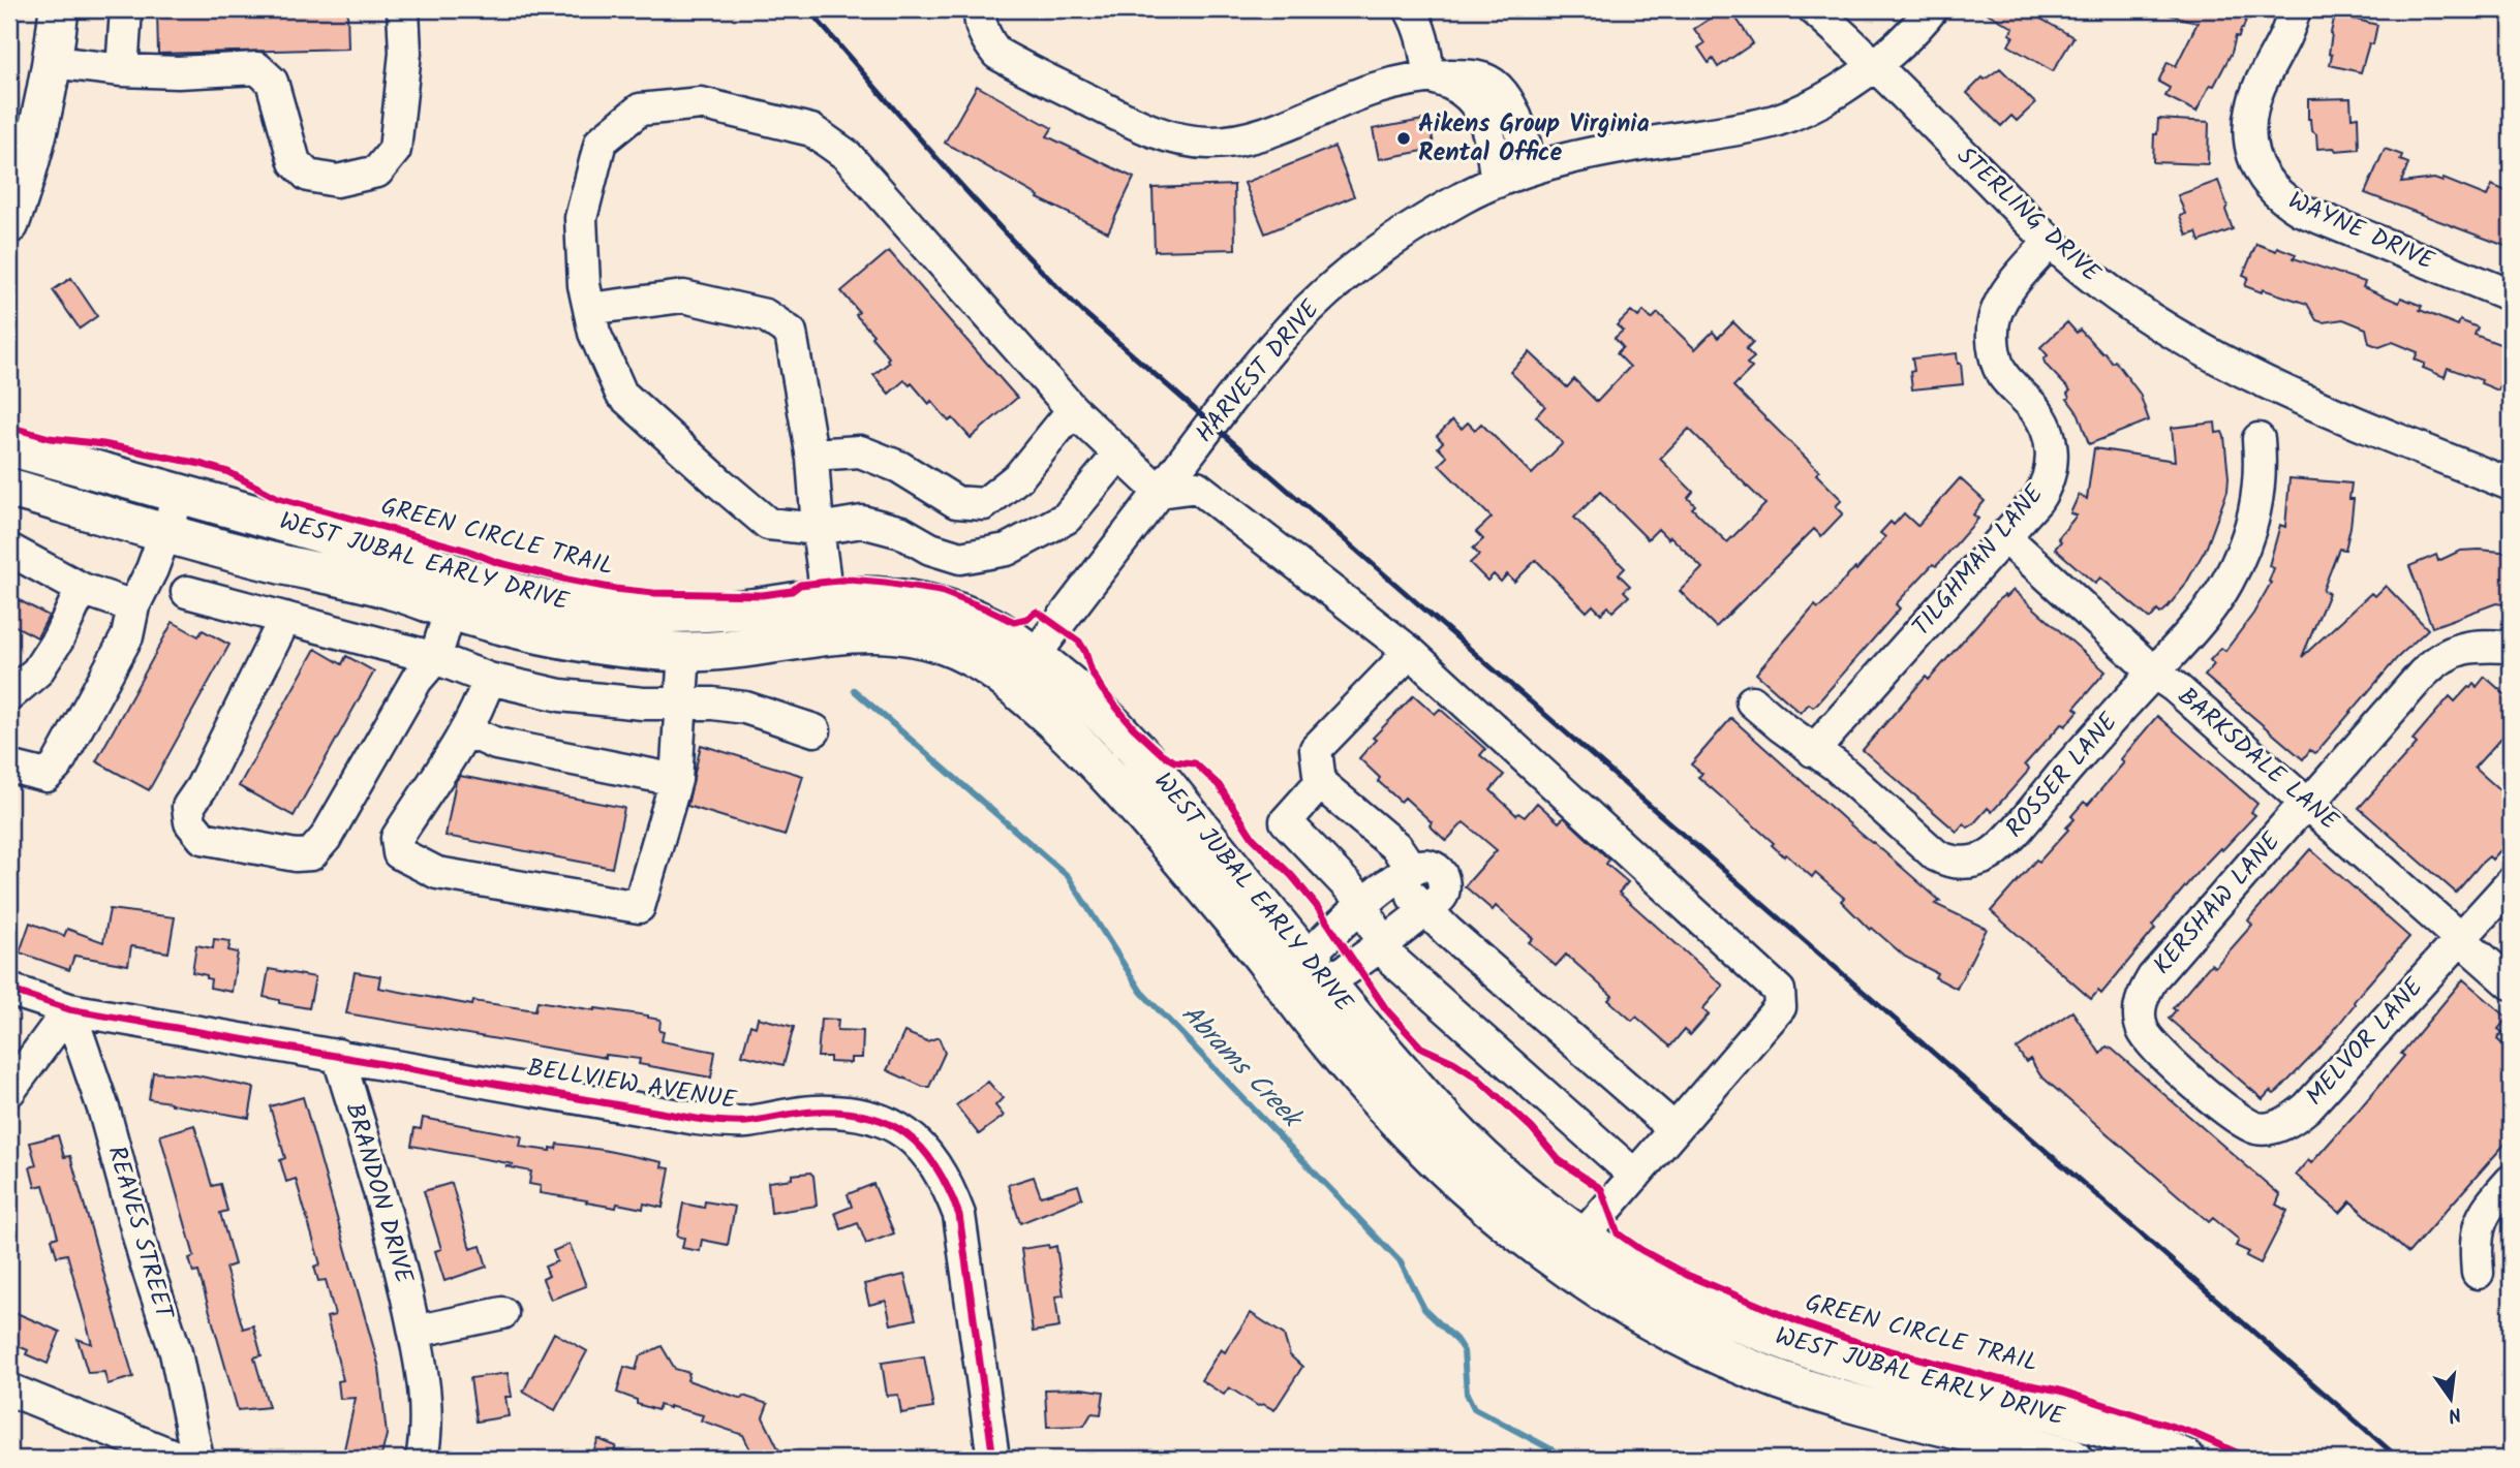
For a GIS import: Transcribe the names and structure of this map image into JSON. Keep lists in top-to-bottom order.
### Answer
{
  "streets": {
    "main road": ["WEST JUBAL EARLY DRIVE"],
    "street": [
      "STERLING DRIVE",
      "WAYNE DRIVE",
      "HARVEST DRIVE",
      "TILGHMAN LANE",
      "BARKSDALE LANE",
      "ROSSER LANE",
      "KERSHAW LANE",
      "MELVOR LANE",
      "BELLVIEW AVENUE",
      "BRANDON DRIVE",
      "REAVES STREET"
    ],
    "cycle path": ["GREEN CIRCLE TRAIL"]
  },
  "crossings": [
    ["STERLING DRIVE", "HARVEST DRIVE"],
    ["STERLING DRIVE", "TILGHMAN LANE"],
    ["HARVEST DRIVE", "WEST JUBAL EARLY DRIVE"],
    ["TILGHMAN LANE", "BARKSDALE LANE"],
    ["TILGHMAN LANE", "ROSSER LANE"],
    ["BARKSDALE LANE", "ROSSER LANE"],
    ["BARKSDALE LANE", "KERSHAW LANE"],
    ["BARKSDALE LANE", "MELVOR LANE"],
    ["KERSHAW LANE", "MELVOR LANE"],
    ["BELLVIEW AVENUE", "BRANDON DRIVE"],
    ["BELLVIEW AVENUE", "REAVES STREET"]
  ],
  "water": ["Abrams Creek"],
  "places": ["Aikens Group Virginia Rental Office"],
  "north": "bottom"
}
